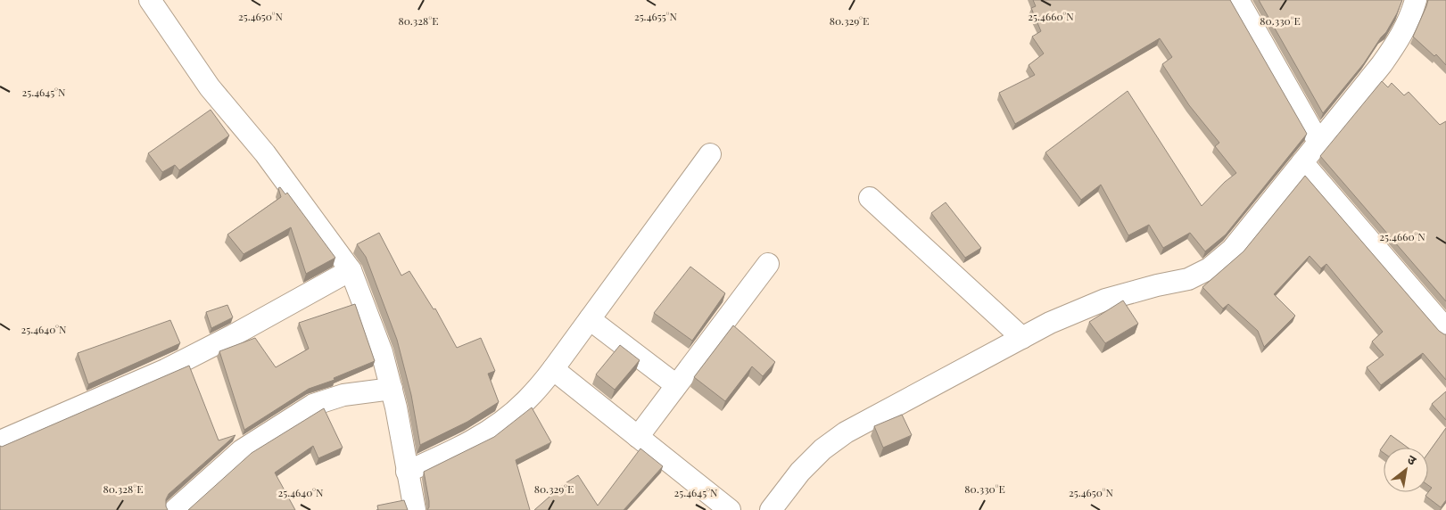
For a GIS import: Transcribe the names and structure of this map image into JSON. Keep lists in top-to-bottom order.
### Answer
{
  "north": "top right",
  "coordinates": [
    "25.4650°N",
    "25.4655°N",
    "25.4660°N",
    "80.328°E",
    "80.329°E",
    "80.330°E",
    "25.4645°N",
    "25.4640°N"
  ]
}
